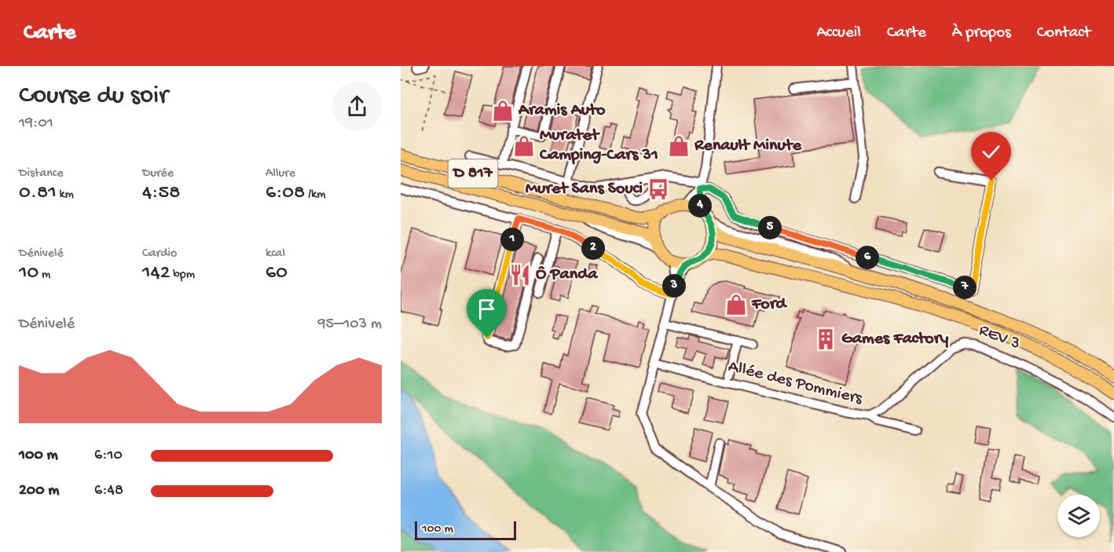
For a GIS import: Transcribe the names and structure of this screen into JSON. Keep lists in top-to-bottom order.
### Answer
{
  "streets": {
    "main road": ["D 817"],
    "street": ["Allée des Pommiers"]
  },
  "places": {
    "shop": [
      "Aramis Auto",
      "Muratet Camping-Cars 31",
      "Renault Minute",
      "Ford"
    ],
    "bus stop": ["Muret Sans Souci"],
    "restaurant": ["Ô Panda"],
    "building": ["Games Factory"]
  },
  "scale_bar": "100 m",
  "page": {
    "header": "Carte",
    "nav": [
      "Accueil",
      "Carte",
      "À propos",
      "Contact"
    ],
    "heading": ["Course du soir", "19:01"],
    "stats": [
      ["Distance", "0.81 km"],
      ["Durée", "4:58"],
      ["Allure", "6:08 /km"],
      ["Dénivelé", "10 m"],
      ["Cardio", "142 bpm"],
      ["kcal", "60"]
    ],
    "pins": [
      "4",
      "5",
      "1",
      "2",
      "6",
      "3",
      "7"
    ],
    "chart": ["Dénivelé", "95–103 m"],
    "list": [
      {
        "name": "100 m",
        "note": "6:10"
      },
      {
        "name": "200 m",
        "note": "6:48"
      }
    ],
    "scale": "100 m"
  }
}
